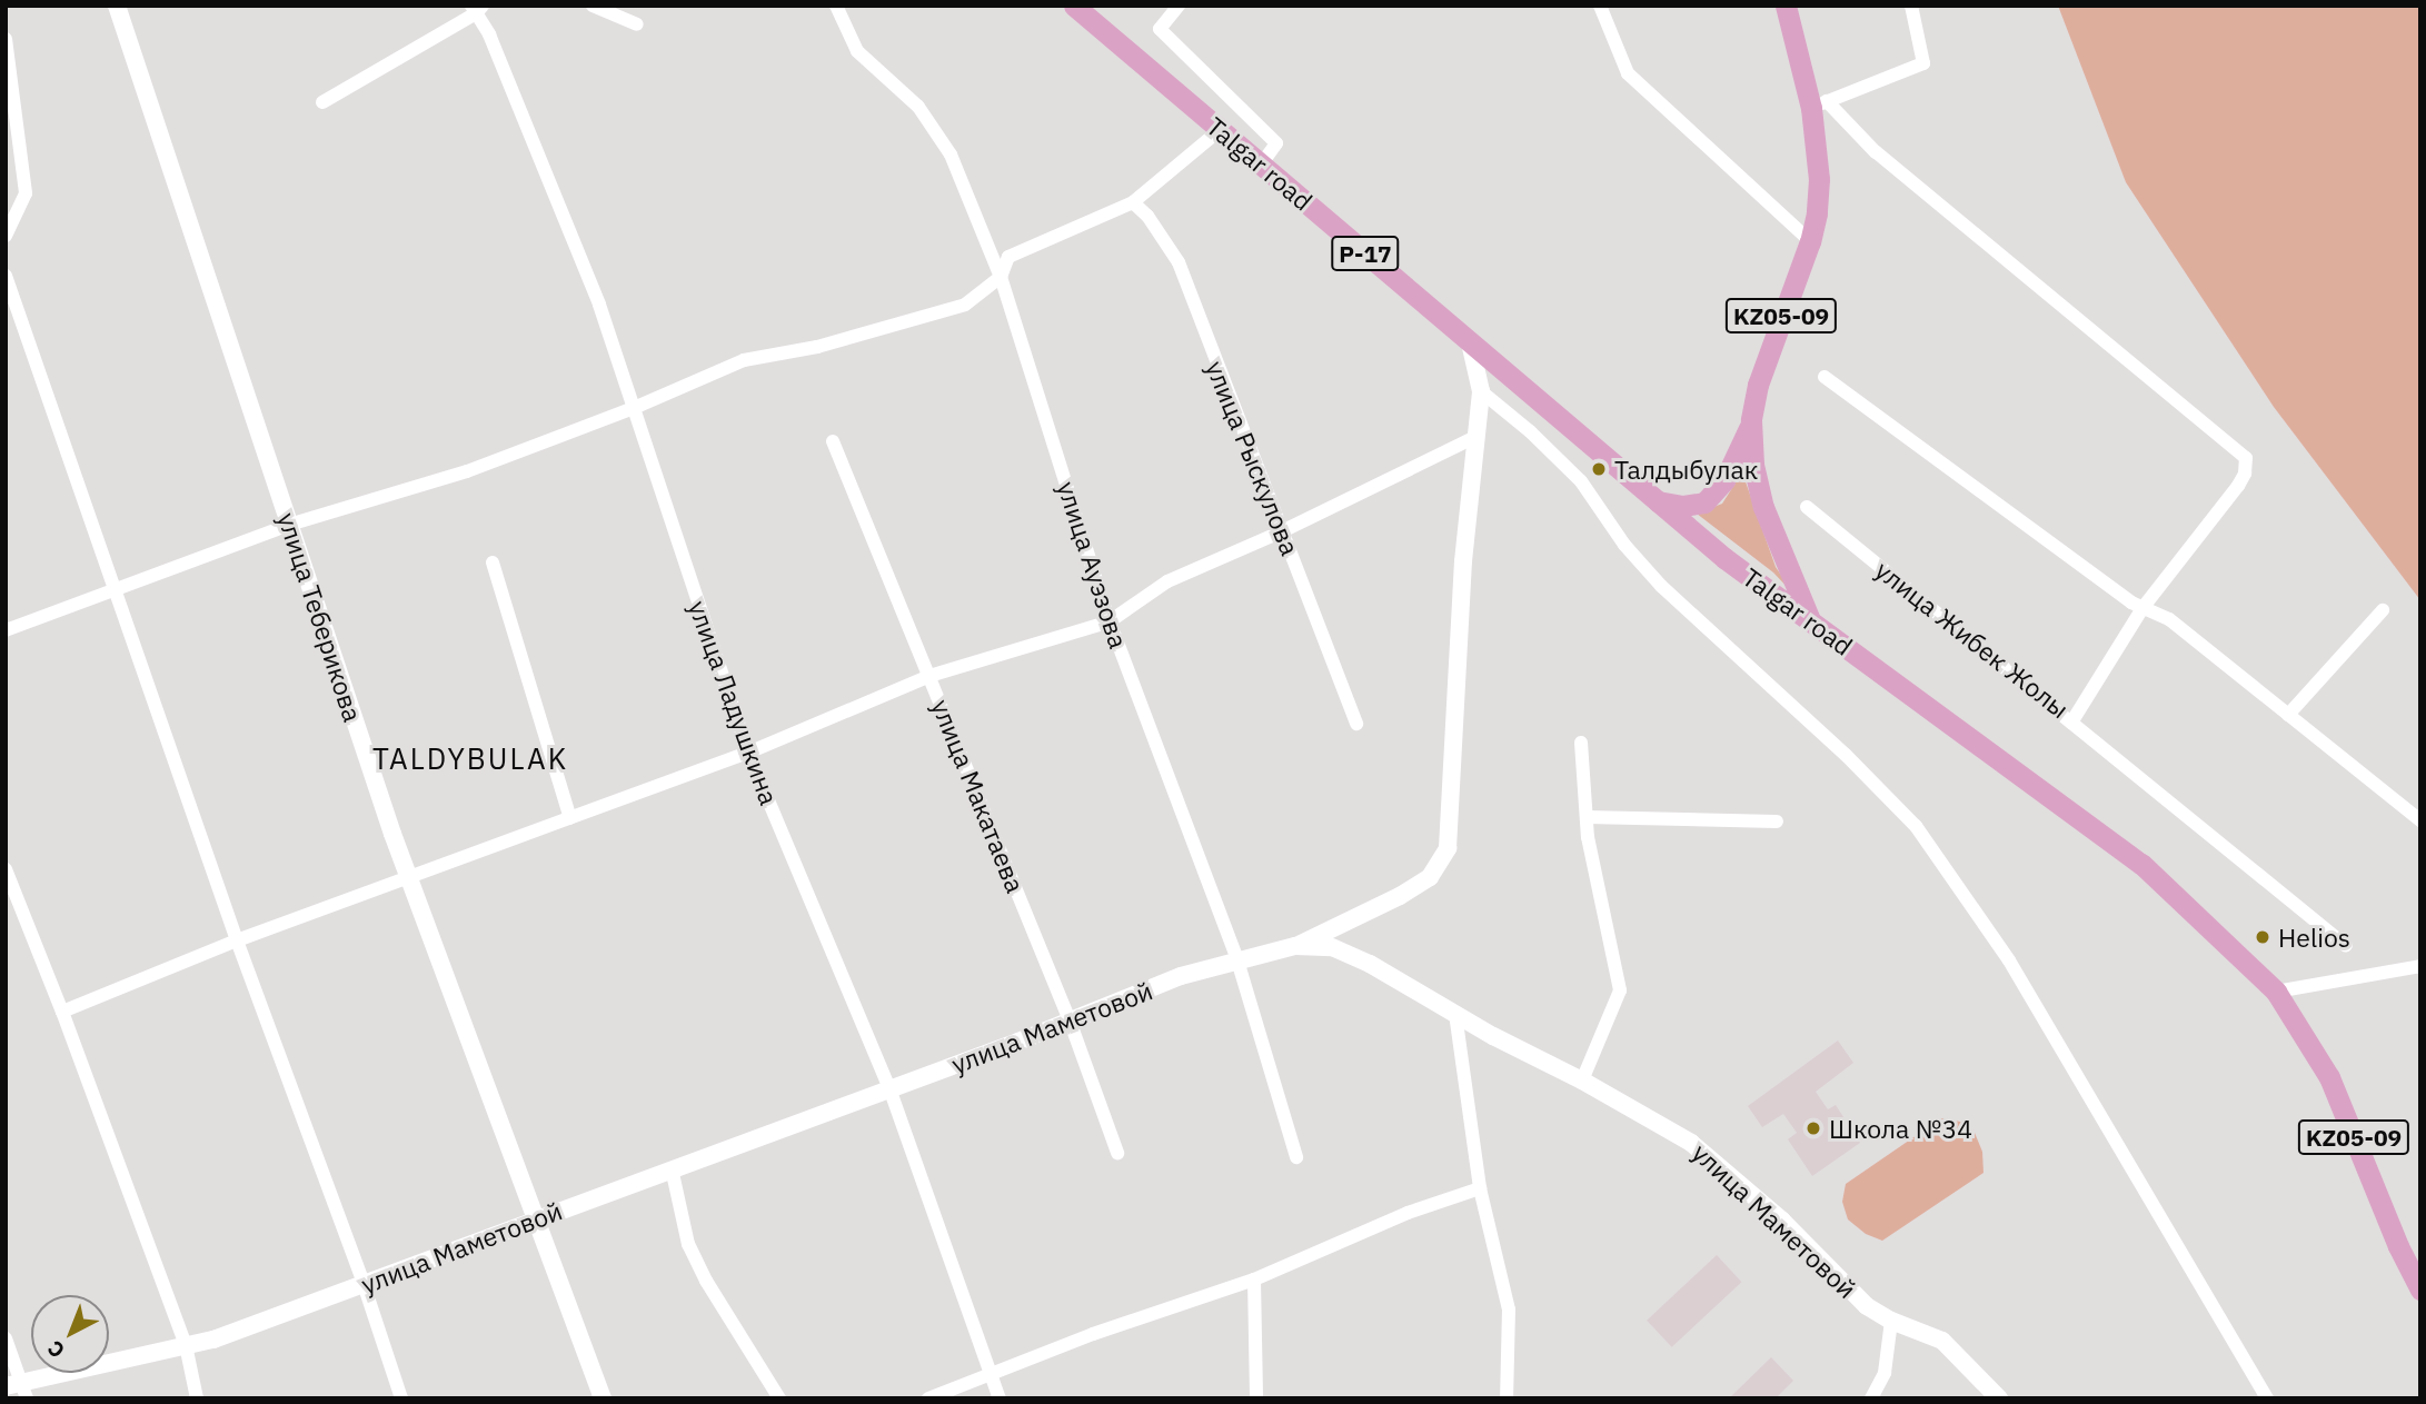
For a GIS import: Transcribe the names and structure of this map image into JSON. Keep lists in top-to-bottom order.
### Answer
{
  "streets": {
    "main road": ["Talgar road", "P-17", "KZ05-09"],
    "street": [
      "улица Рыскулова",
      "улица Ауэзова",
      "улица Теберикова",
      "улица Жибек Жолы",
      "улица Ладушкина",
      "улица Макатаева",
      "улица Маметовой"
    ]
  },
  "crossings": [
    ["Talgar road", "KZ05-09"],
    ["KZ05-09", "улица Жибек Жолы"],
    ["улица Ауэзова", "улица Маметовой"],
    ["улица Теберикова", "улица Маметовой"],
    ["улица Ладушкина", "улица Маметовой"],
    ["улица Макатаева", "улица Маметовой"]
  ],
  "districts": ["TALDYBULAK"],
  "places": ["Талдыбулак", "Helios", "Школа №34"],
  "north": "bottom left"
}
